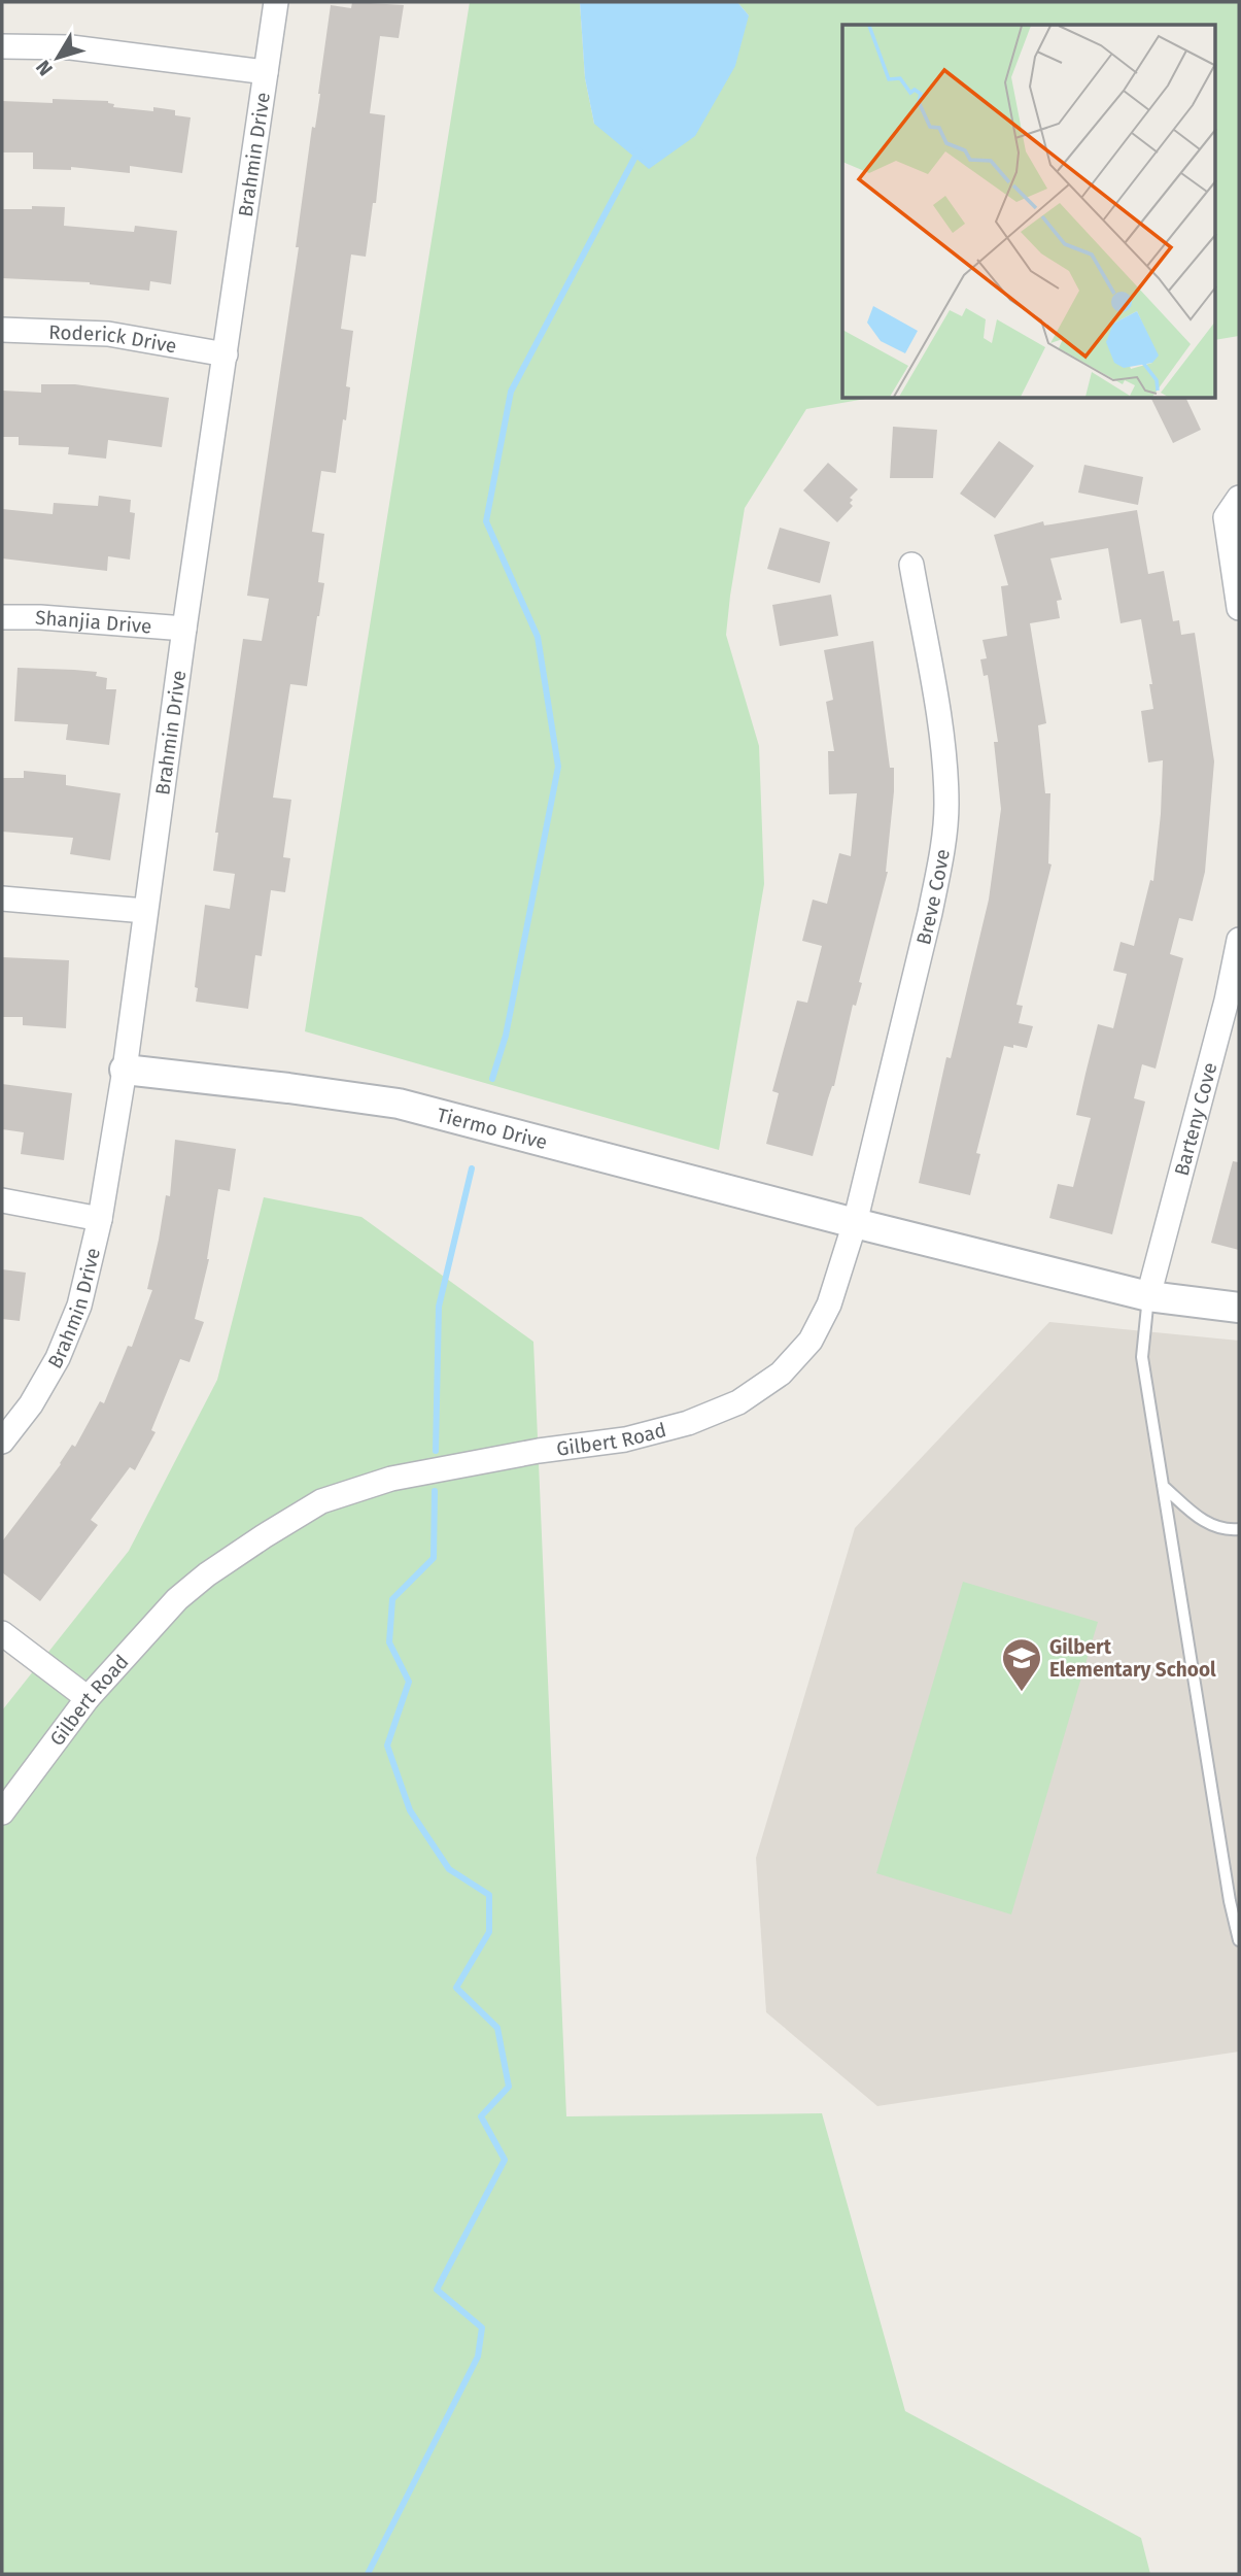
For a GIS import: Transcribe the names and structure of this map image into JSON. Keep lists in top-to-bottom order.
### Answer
{
  "streets": {
    "street": [
      "Brahmin Drive",
      "Roderick Drive",
      "Shanjia Drive",
      "Breve Cove",
      "Barteny Cove",
      "Tiermo Drive",
      "Gilbert Road"
    ]
  },
  "crossings": [
    ["Brahmin Drive", "Roderick Drive"],
    ["Brahmin Drive", "Shanjia Drive"],
    ["Brahmin Drive", "Tiermo Drive"],
    ["Breve Cove", "Tiermo Drive"],
    ["Breve Cove", "Gilbert Road"],
    ["Tiermo Drive", "Gilbert Road"]
  ],
  "places": {
    "school or university": ["Gilbert Elementary School"]
  },
  "north": "bottom left"
}
